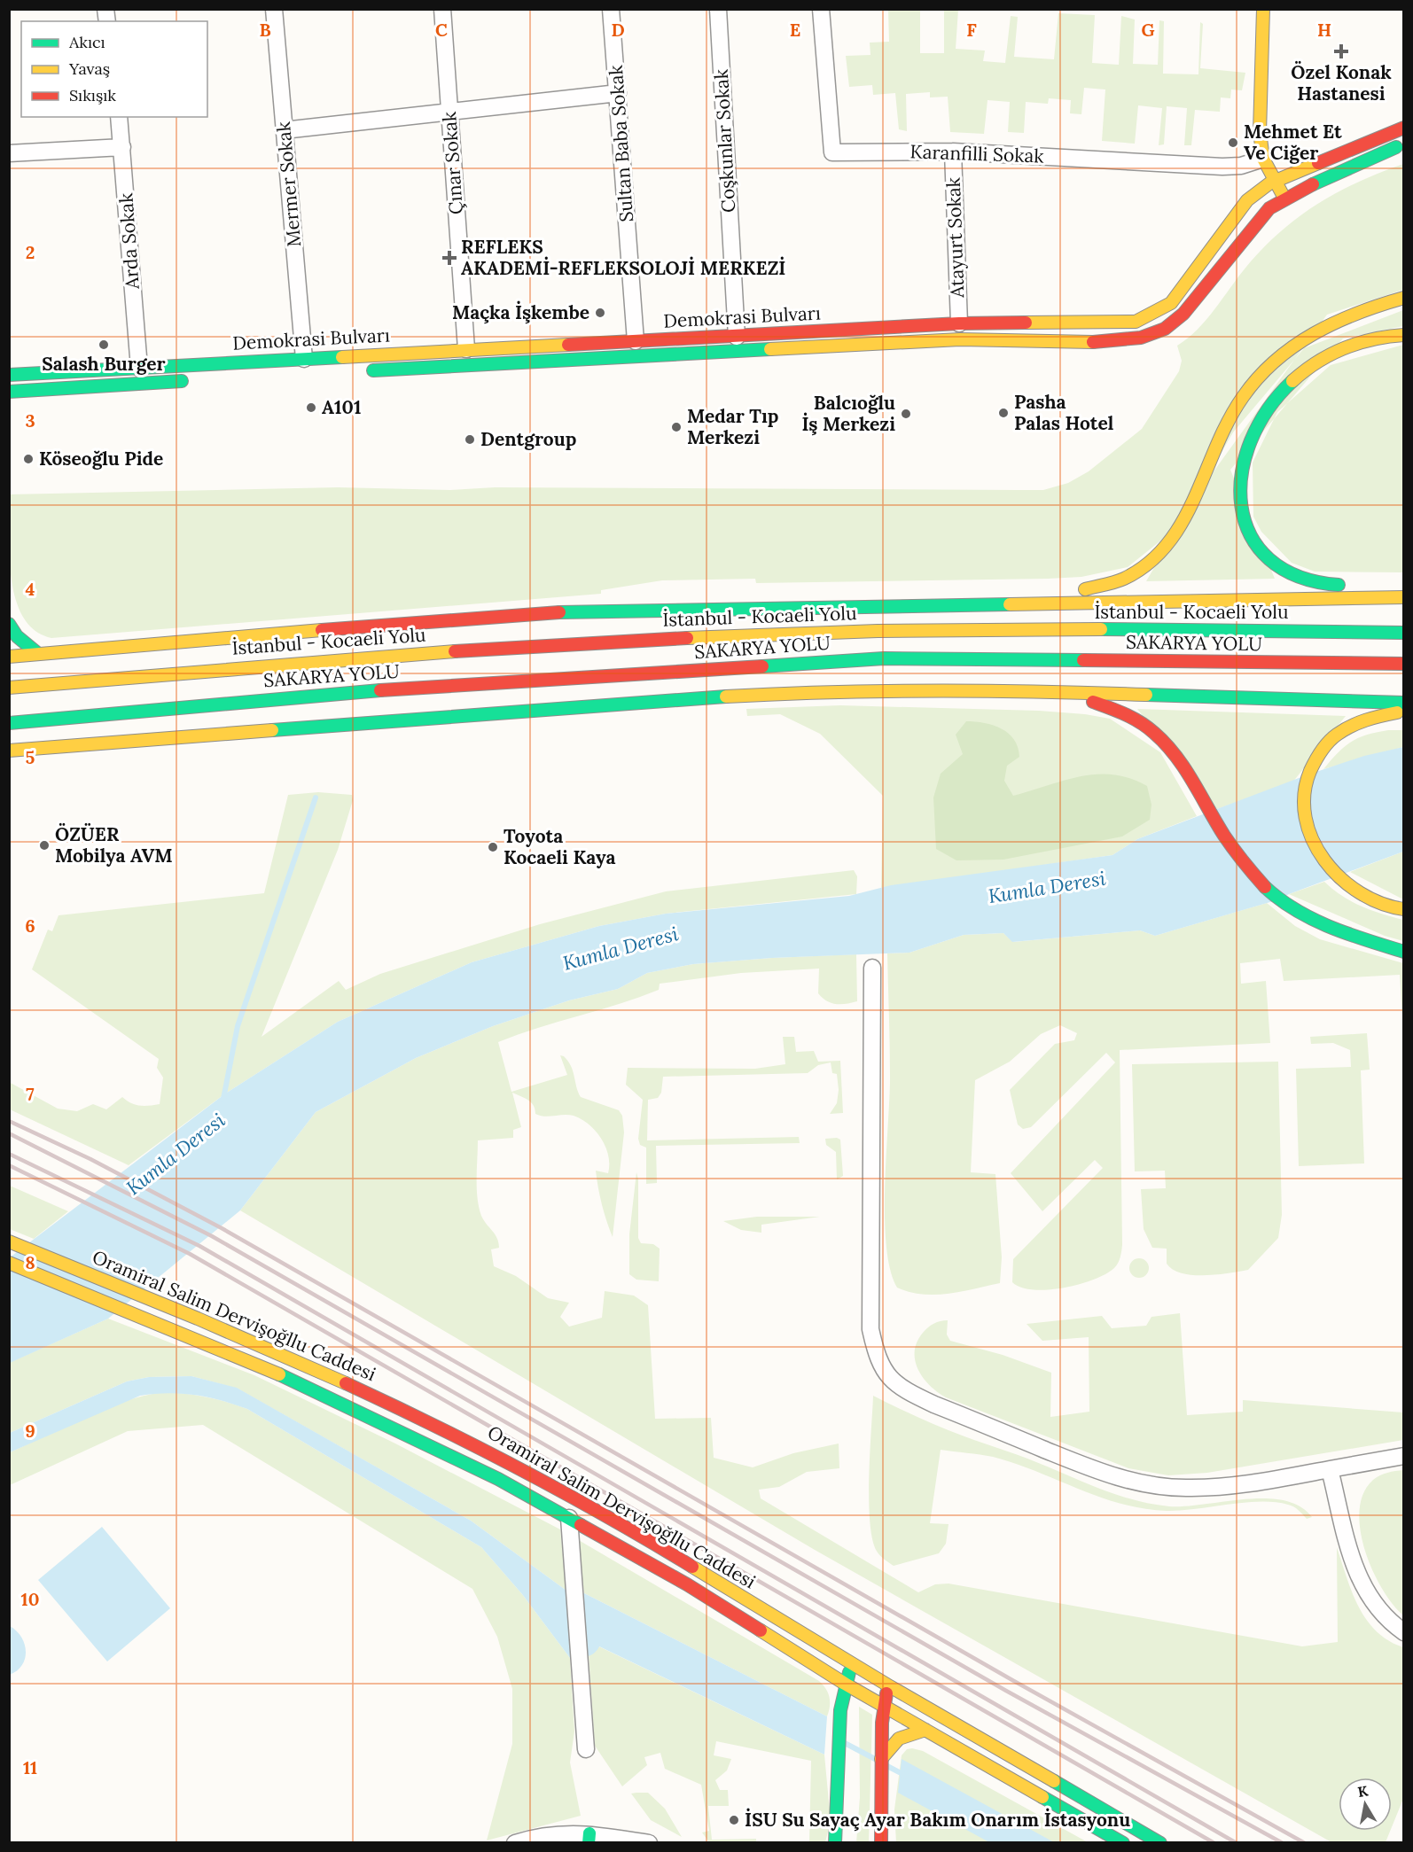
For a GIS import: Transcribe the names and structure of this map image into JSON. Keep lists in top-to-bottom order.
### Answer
{
  "streets": {
    "main road": [
      "Demokrasi Bulvarı",
      "İstanbul - Kocaeli Yolu",
      "SAKARYA YOLU",
      "Oramiral Salim Dervişoğllu Caddesi"
    ],
    "street": [
      "Coşkunlar Sokak",
      "Sultan Baba Sokak",
      "Karanfilli Sokak",
      "Çınar Sokak",
      "Mermer Sokak",
      "Atayurt Sokak",
      "Arda Sokak"
    ]
  },
  "crossings": [
    ["Coşkunlar Sokak", "Demokrasi Bulvarı"],
    ["Sultan Baba Sokak", "Demokrasi Bulvarı"],
    ["Karanfilli Sokak", "Atayurt Sokak"],
    ["Çınar Sokak", "Demokrasi Bulvarı"],
    ["Mermer Sokak", "Demokrasi Bulvarı"],
    ["Atayurt Sokak", "Demokrasi Bulvarı"],
    ["Arda Sokak", "Demokrasi Bulvarı"]
  ],
  "water": ["Kumla Deresi"],
  "places": {
    "health": ["Özel Konak Hastanesi", "REFLEKS AKADEMİ-REFLEKSOLOJİ MERKEZİ"],
    "other": [
      "Mehmet Et Ve Ciğer",
      "Maçka İşkembe",
      "Salash Burger",
      "A101",
      "Pasha Palas Hotel",
      "Balcıoğlu İş Merkezi",
      "Medar Tıp Merkezi",
      "Dentgroup",
      "Köseoğlu Pide",
      "ÖZÜER Mobilya AVM",
      "Toyota Kocaeli Kaya",
      "İSU Su Sayaç Ayar Bakım Onarım İstasyonu"
    ]
  },
  "legend": ["Akıcı", "Yavaş", "Sıkışık"],
  "north": "top",
  "grid": {
    "columns": [
      "B",
      "C",
      "D",
      "E",
      "F",
      "G",
      "H"
    ],
    "rows": [
      "2",
      "3",
      "4",
      "5",
      "6",
      "7",
      "8",
      "9",
      "10",
      "11"
    ]
  }
}
